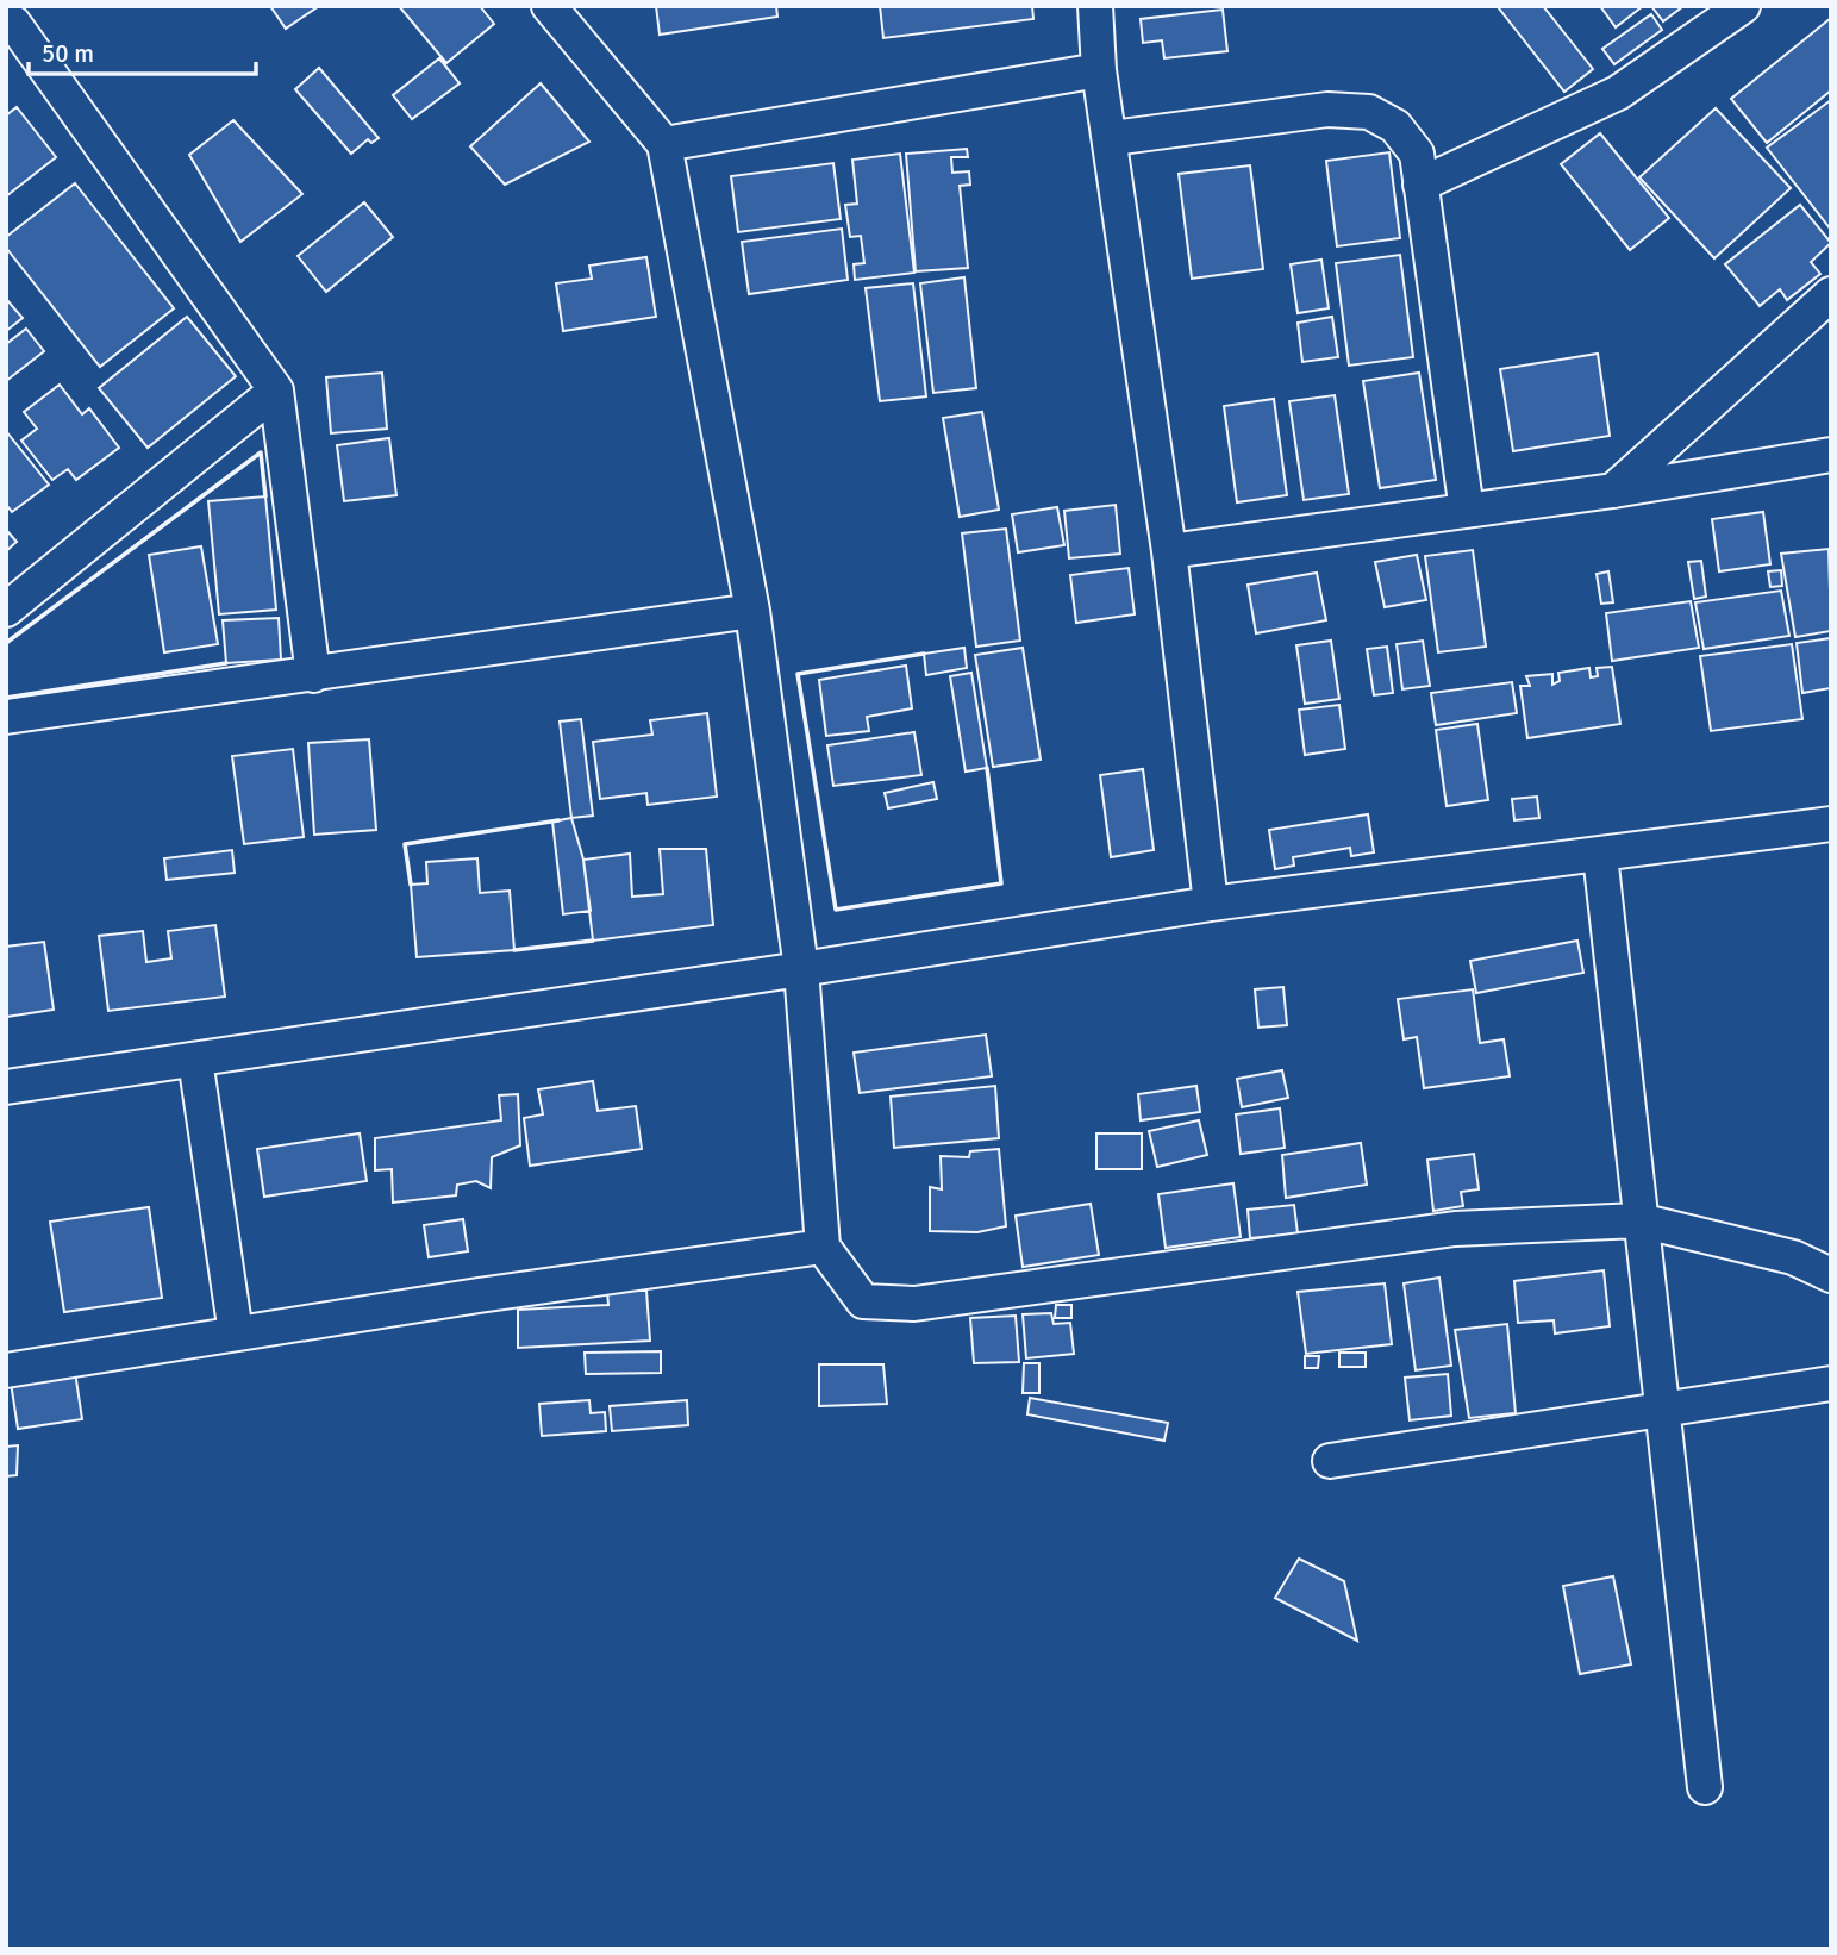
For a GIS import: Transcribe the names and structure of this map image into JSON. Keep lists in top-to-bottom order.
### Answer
{
  "scale_bar": "50 m"
}
